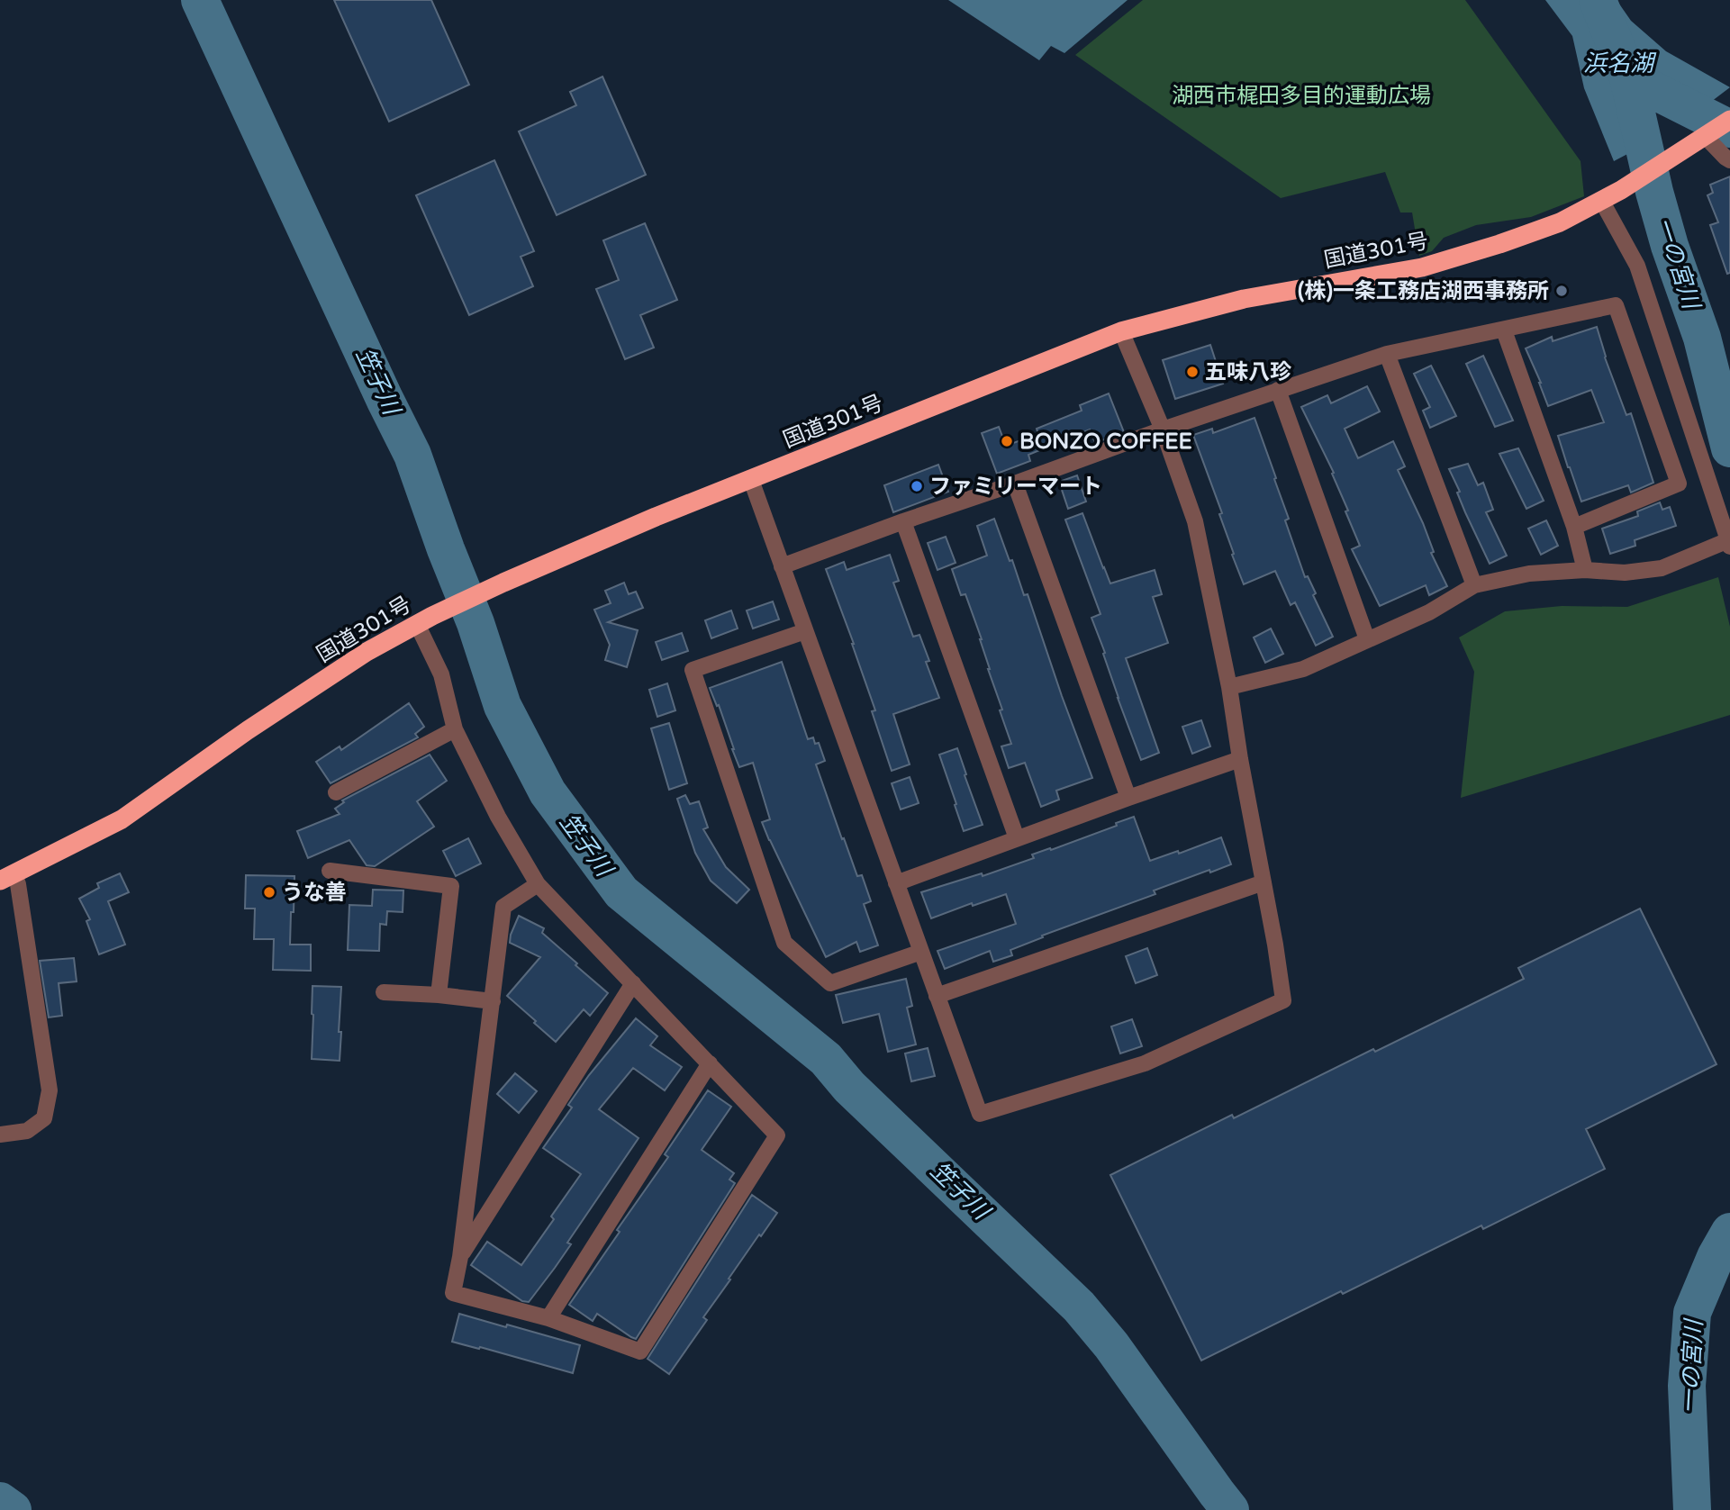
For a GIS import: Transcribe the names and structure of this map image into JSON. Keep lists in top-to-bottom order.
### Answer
{
  "streets": {
    "highway": ["国道301号"]
  },
  "water": ["浜名湖", "一の宮川", "笠子川"],
  "parks": ["湖西市梶田多目的運動広場"],
  "places": [
    "(株)一条工務店湖西事務所",
    "五味八珍",
    "BONZO COFFEE",
    "ファミリーマート",
    "うな善"
  ]
}
